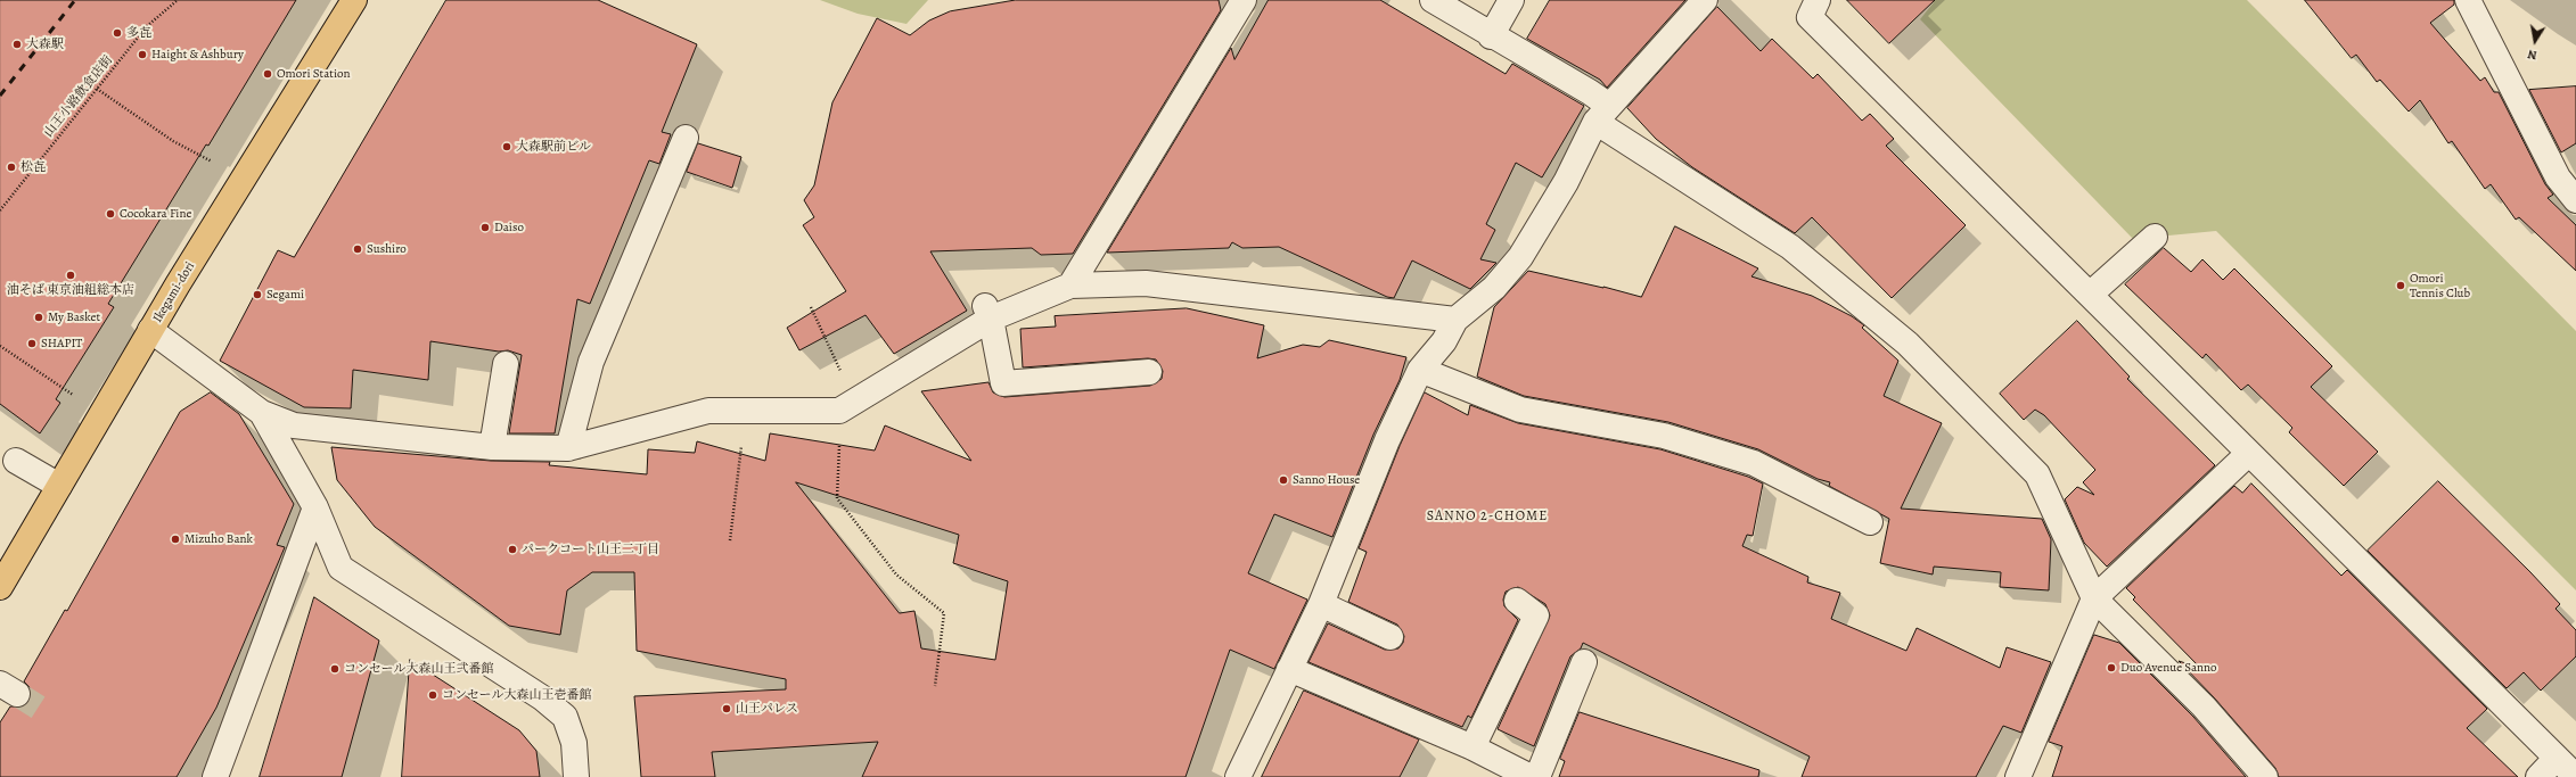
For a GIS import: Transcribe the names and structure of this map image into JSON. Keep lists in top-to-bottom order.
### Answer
{
  "streets": {
    "main road": ["Ikegami-dori"],
    "path": ["山王小路飲食店街"]
  },
  "districts": ["SANNO 2-CHOME"],
  "places": [
    "多㐂",
    "大森駅",
    "Haight & Ashbury",
    "Omori Station",
    "大森駅前ビル",
    "松㐂",
    "Cocokara Fine",
    "Daiso",
    "Sushiro",
    "油そば 東京油組総本店",
    "Omori Tennis Club",
    "Segami",
    "My Basket",
    "SHAPIT",
    "Sanno House",
    "Mizuho Bank",
    "パークコート山王二丁目",
    "Duo Avenue Sanno",
    "コンセール大森山王弐番館",
    "コンセール大森山王壱番館",
    "山王パレス"
  ],
  "north": "bottom"
}
